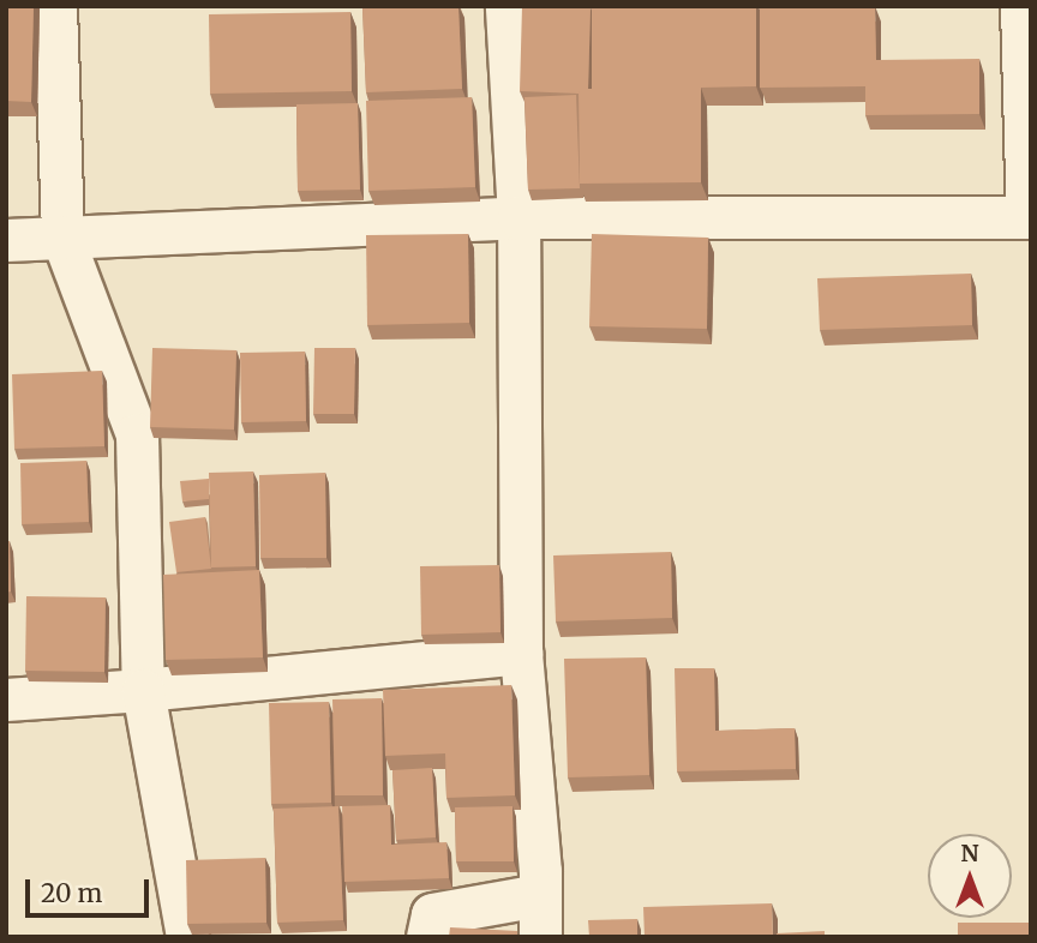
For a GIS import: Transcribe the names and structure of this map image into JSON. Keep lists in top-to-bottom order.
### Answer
{
  "scale_bar": "20 m",
  "north": "top"
}
